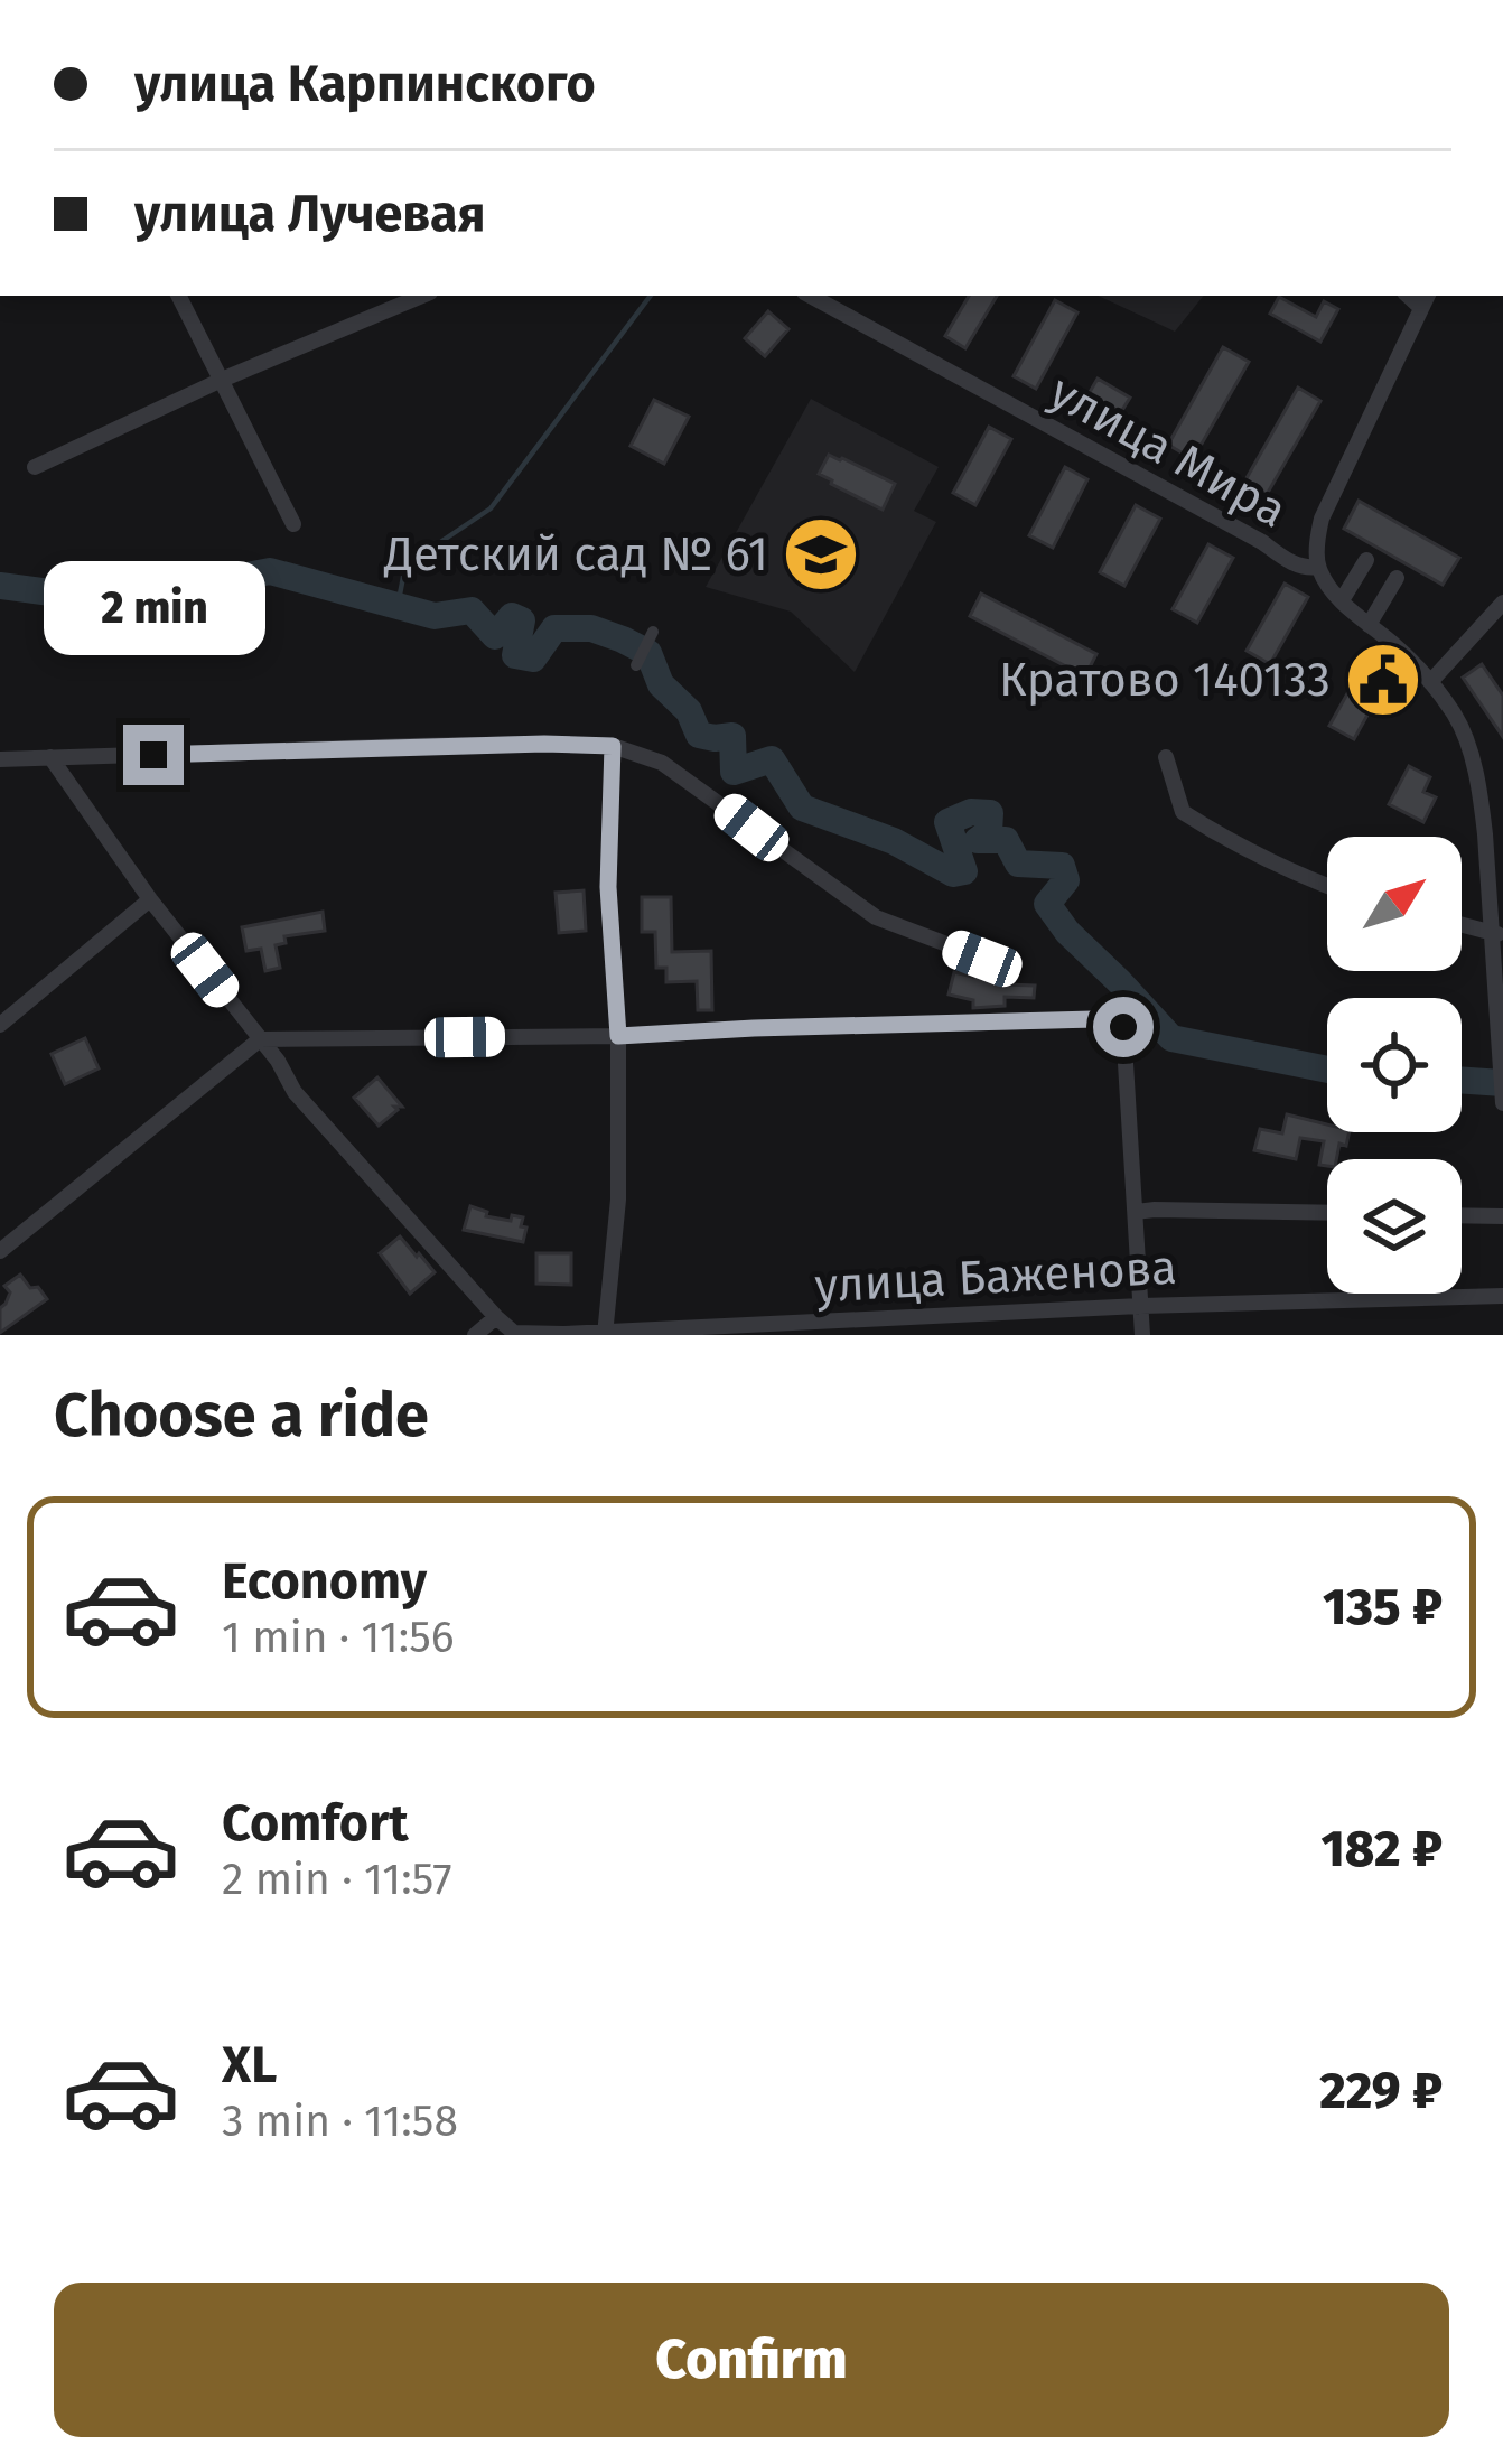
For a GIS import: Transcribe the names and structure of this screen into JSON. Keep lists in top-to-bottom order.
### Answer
{
  "streets": {
    "street": ["улица Мира", "улица Баженова"]
  },
  "places": {
    "school or university": ["Детский сад № 61"],
    "public building": ["Кратово 140133"]
  },
  "north": "top right",
  "page": {
    "banner": ["улица Карпинского", "улица Лучевая"],
    "bubble": "2 min",
    "heading": "Choose a ride",
    "list": [
      {
        "name": "Economy",
        "note": "1 min · 11:56",
        "value": "135 ₽"
      },
      {
        "name": "Comfort",
        "note": "2 min · 11:57",
        "value": "182 ₽"
      },
      {
        "name": "XL",
        "note": "3 min · 11:58",
        "value": "229 ₽"
      }
    ],
    "buttons": "Confirm"
  }
}
